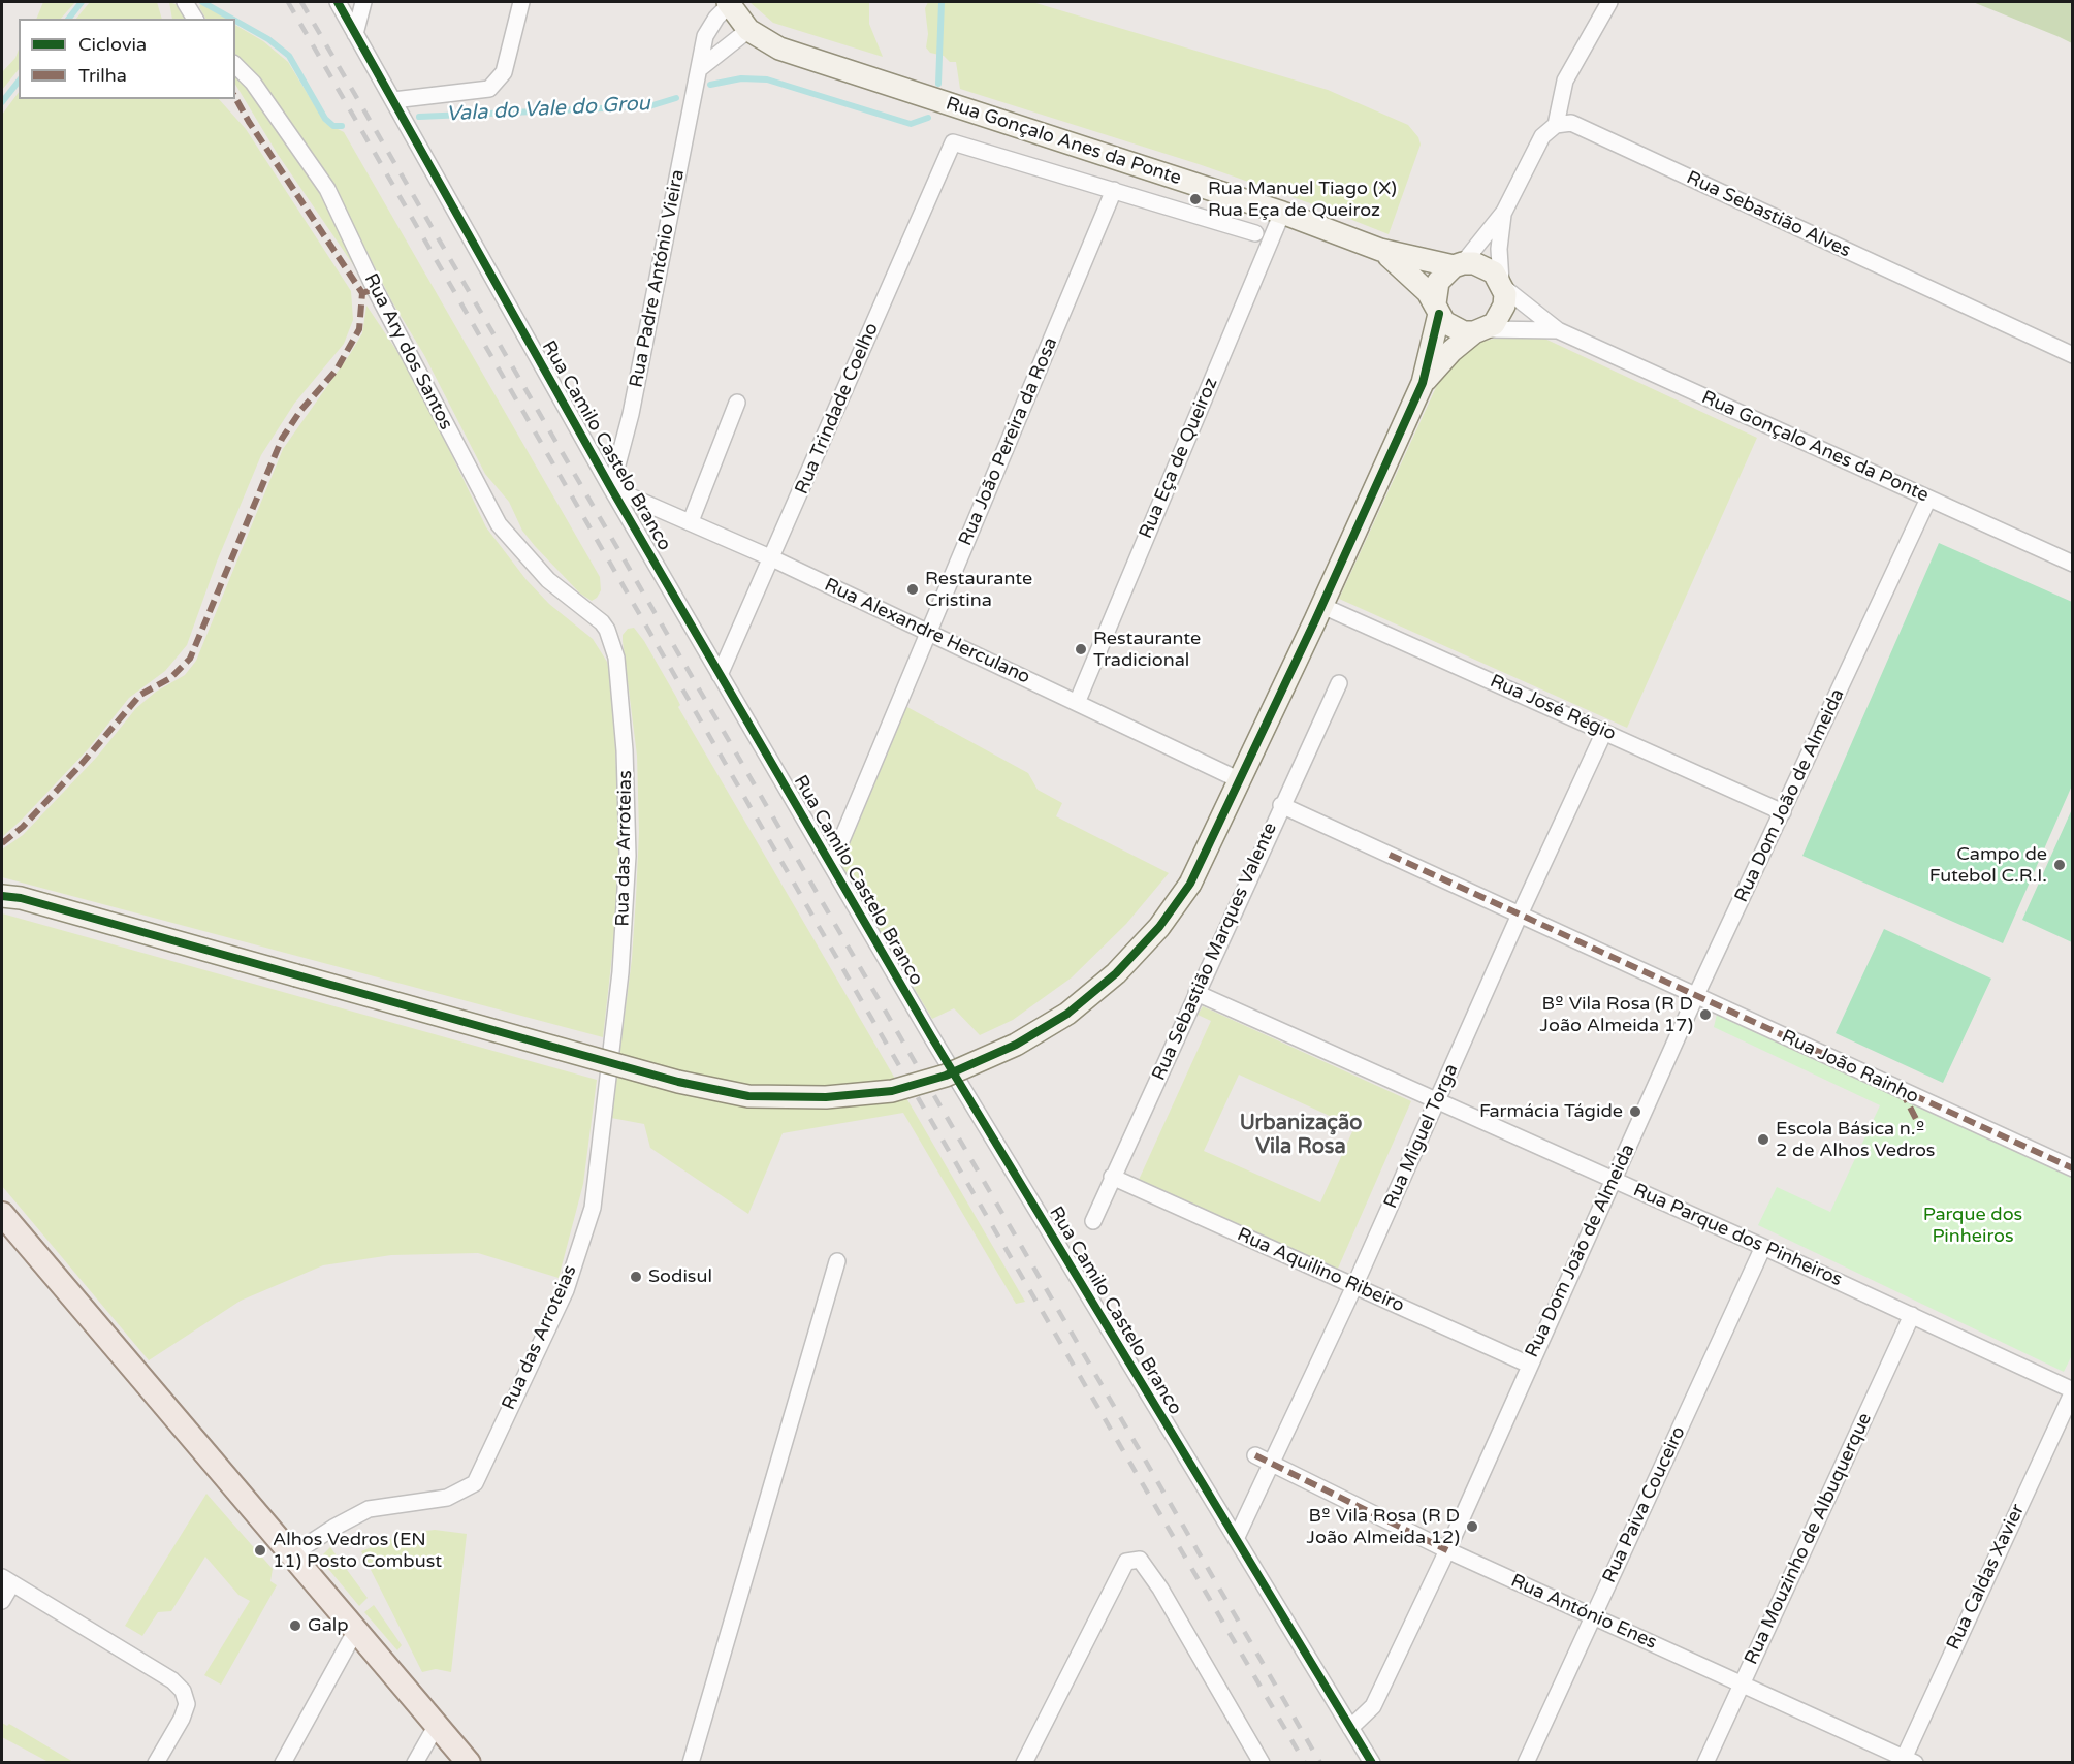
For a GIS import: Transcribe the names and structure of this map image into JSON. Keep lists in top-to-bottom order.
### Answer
{
  "streets": {
    "street": [
      "Rua Gonçalo Anes da Ponte",
      "Rua Sebastião Alves",
      "Rua Padre António Vieira",
      "Rua Ary dos Santos",
      "Rua Trindade Coelho",
      "Rua João Pereira da Rosa",
      "Rua Camilo Castelo Branco",
      "Rua Eça de Queiroz",
      "Rua Alexandre Herculano",
      "Rua José Régio",
      "Rua Dom João de Almeida",
      "Rua das Arroteias",
      "Rua Sebastião Marques Valente",
      "Rua João Rainho",
      "Rua Miguel Torga",
      "Rua Parque dos Pinheiros",
      "Rua Aquilino Ribeiro",
      "Rua Paiva Couceiro",
      "Rua Mouzinho de Albuquerque",
      "Rua Caldas Xavier",
      "Rua António Enes"
    ]
  },
  "crossings": [
    ["Rua Gonçalo Anes da Ponte", "Rua Padre António Vieira"],
    ["Rua Gonçalo Anes da Ponte", "Rua Eça de Queiroz"],
    ["Rua Gonçalo Anes da Ponte", "Rua Dom João de Almeida"],
    ["Rua Padre António Vieira", "Rua Camilo Castelo Branco"],
    ["Rua Padre António Vieira", "Rua Alexandre Herculano"],
    ["Rua Ary dos Santos", "Rua das Arroteias"],
    ["Rua Trindade Coelho", "Rua João Pereira da Rosa"],
    ["Rua Trindade Coelho", "Rua Camilo Castelo Branco"],
    ["Rua Trindade Coelho", "Rua Alexandre Herculano"],
    ["Rua João Pereira da Rosa", "Rua Camilo Castelo Branco"],
    ["Rua João Pereira da Rosa", "Rua Alexandre Herculano"],
    ["Rua Camilo Castelo Branco", "Rua Alexandre Herculano"],
    ["Rua Camilo Castelo Branco", "Rua Dom João de Almeida"],
    ["Rua Camilo Castelo Branco", "Rua Miguel Torga"],
    ["Rua Eça de Queiroz", "Rua Alexandre Herculano"],
    ["Rua José Régio", "Rua Dom João de Almeida"],
    ["Rua José Régio", "Rua Miguel Torga"],
    ["Rua Dom João de Almeida", "Rua João Rainho"],
    ["Rua Dom João de Almeida", "Rua Parque dos Pinheiros"],
    ["Rua Dom João de Almeida", "Rua Aquilino Ribeiro"],
    ["Rua Dom João de Almeida", "Rua António Enes"],
    ["Rua Sebastião Marques Valente", "Rua João Rainho"],
    ["Rua Sebastião Marques Valente", "Rua Parque dos Pinheiros"],
    ["Rua Sebastião Marques Valente", "Rua Aquilino Ribeiro"],
    ["Rua João Rainho", "Rua Miguel Torga"],
    ["Rua Miguel Torga", "Rua Parque dos Pinheiros"],
    ["Rua Miguel Torga", "Rua Aquilino Ribeiro"],
    ["Rua Miguel Torga", "Rua António Enes"],
    ["Rua Parque dos Pinheiros", "Rua Paiva Couceiro"],
    ["Rua Parque dos Pinheiros", "Rua Mouzinho de Albuquerque"],
    ["Rua Parque dos Pinheiros", "Rua Caldas Xavier"],
    ["Rua Paiva Couceiro", "Rua António Enes"],
    ["Rua Mouzinho de Albuquerque", "Rua António Enes"],
    ["Rua Caldas Xavier", "Rua António Enes"]
  ],
  "districts": ["Urbanização Vila Rosa"],
  "water": ["Vala do Vale do Grou"],
  "parks": ["Parque dos Pinheiros"],
  "places": [
    "Rua Manuel Tiago (X) Rua Eça de Queiroz",
    "Restaurante Cristina",
    "Restaurante Tradicional",
    "Campo de Futebol C.R.I.",
    "Bº Vila Rosa (R D João Almeida 17)",
    "Farmácia Tágide",
    "Escola Básica n.º 2 de Alhos Vedros",
    "Sodisul",
    "Bº Vila Rosa (R D João Almeida 12)",
    "Alhos Vedros (EN 11) Posto Combust",
    "Galp"
  ],
  "legend": ["Ciclovia", "Trilha"]
}
